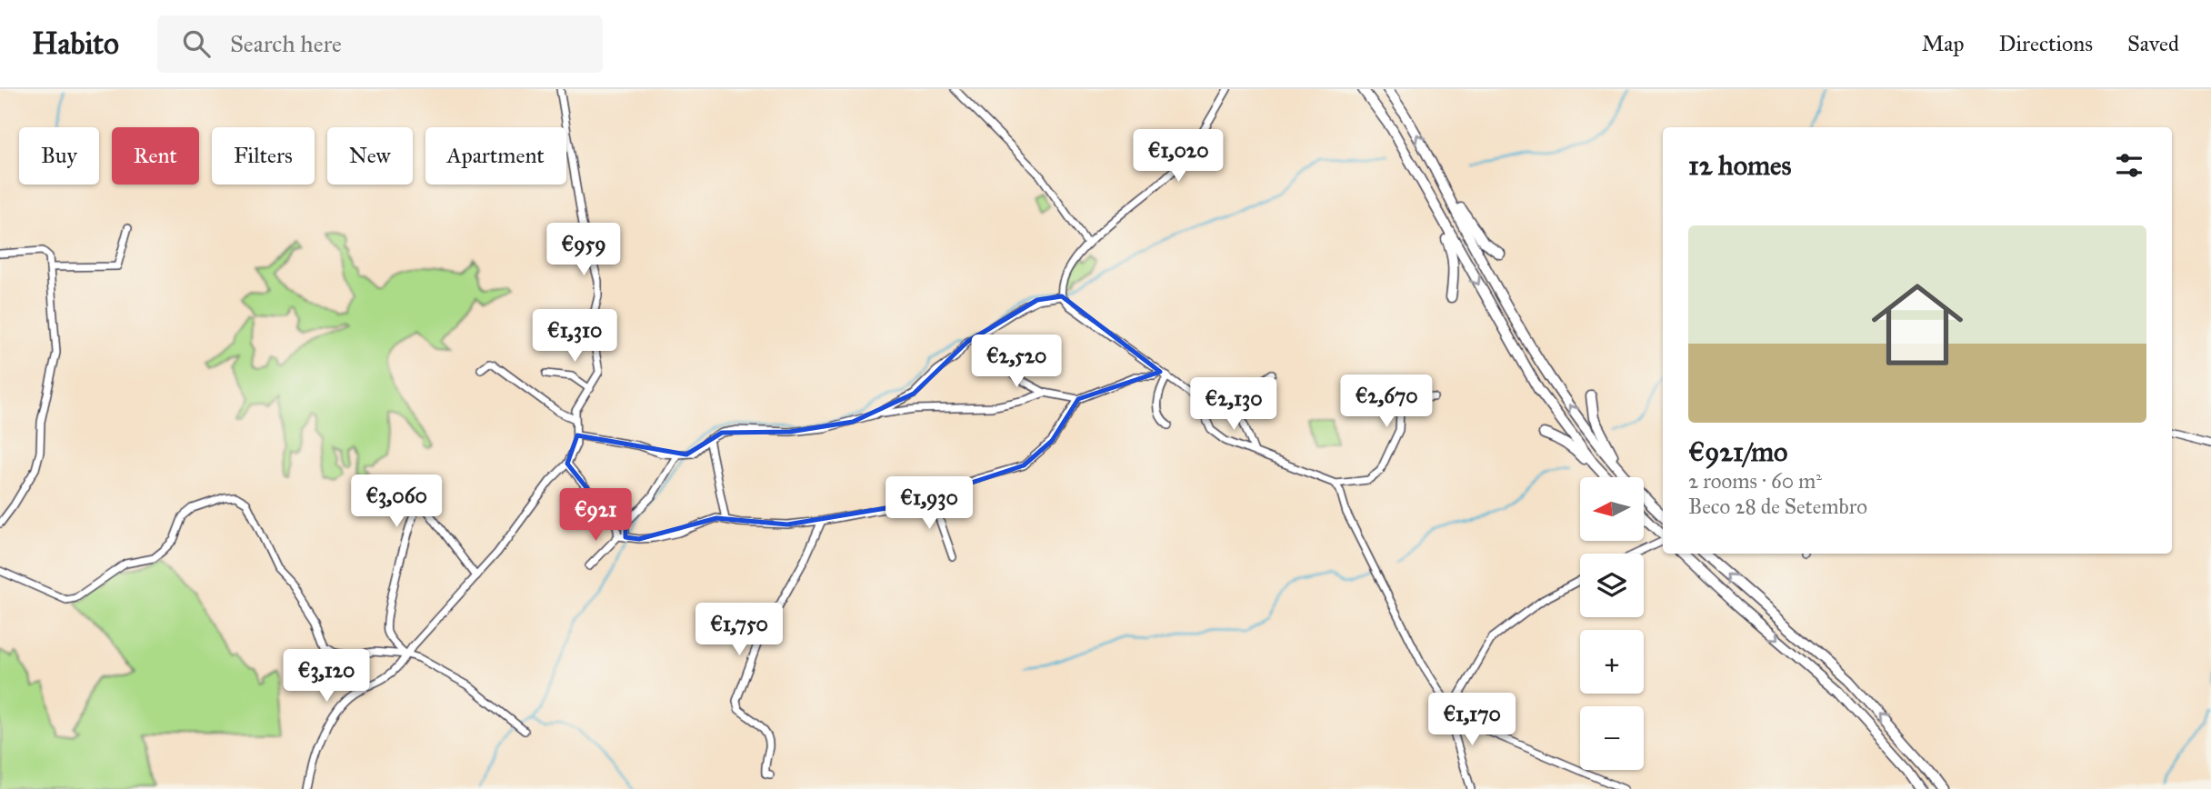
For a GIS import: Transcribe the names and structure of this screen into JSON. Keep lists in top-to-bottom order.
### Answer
{
  "north": "left",
  "page": {
    "header": "Habito",
    "search": "Search here",
    "nav": ["Map", "Directions", "Saved"],
    "chip": [
      "Buy",
      "Rent",
      "Filters",
      "New",
      "Apartment"
    ],
    "heading": "12 homes",
    "price": [
      "€1,020",
      "€959",
      "€1,310",
      "€2,520",
      "€2,670",
      "€2,130",
      "€3,060",
      "€1,930",
      "€921",
      "€1,750",
      "€3,120",
      "€1,170"
    ],
    "list": [
      {
        "name": "€921/mo",
        "note": "2 rooms · 60 m² · Beco 28 de Setembro"
      }
    ],
    "map_buttons": ["+", "−"]
  }
}
